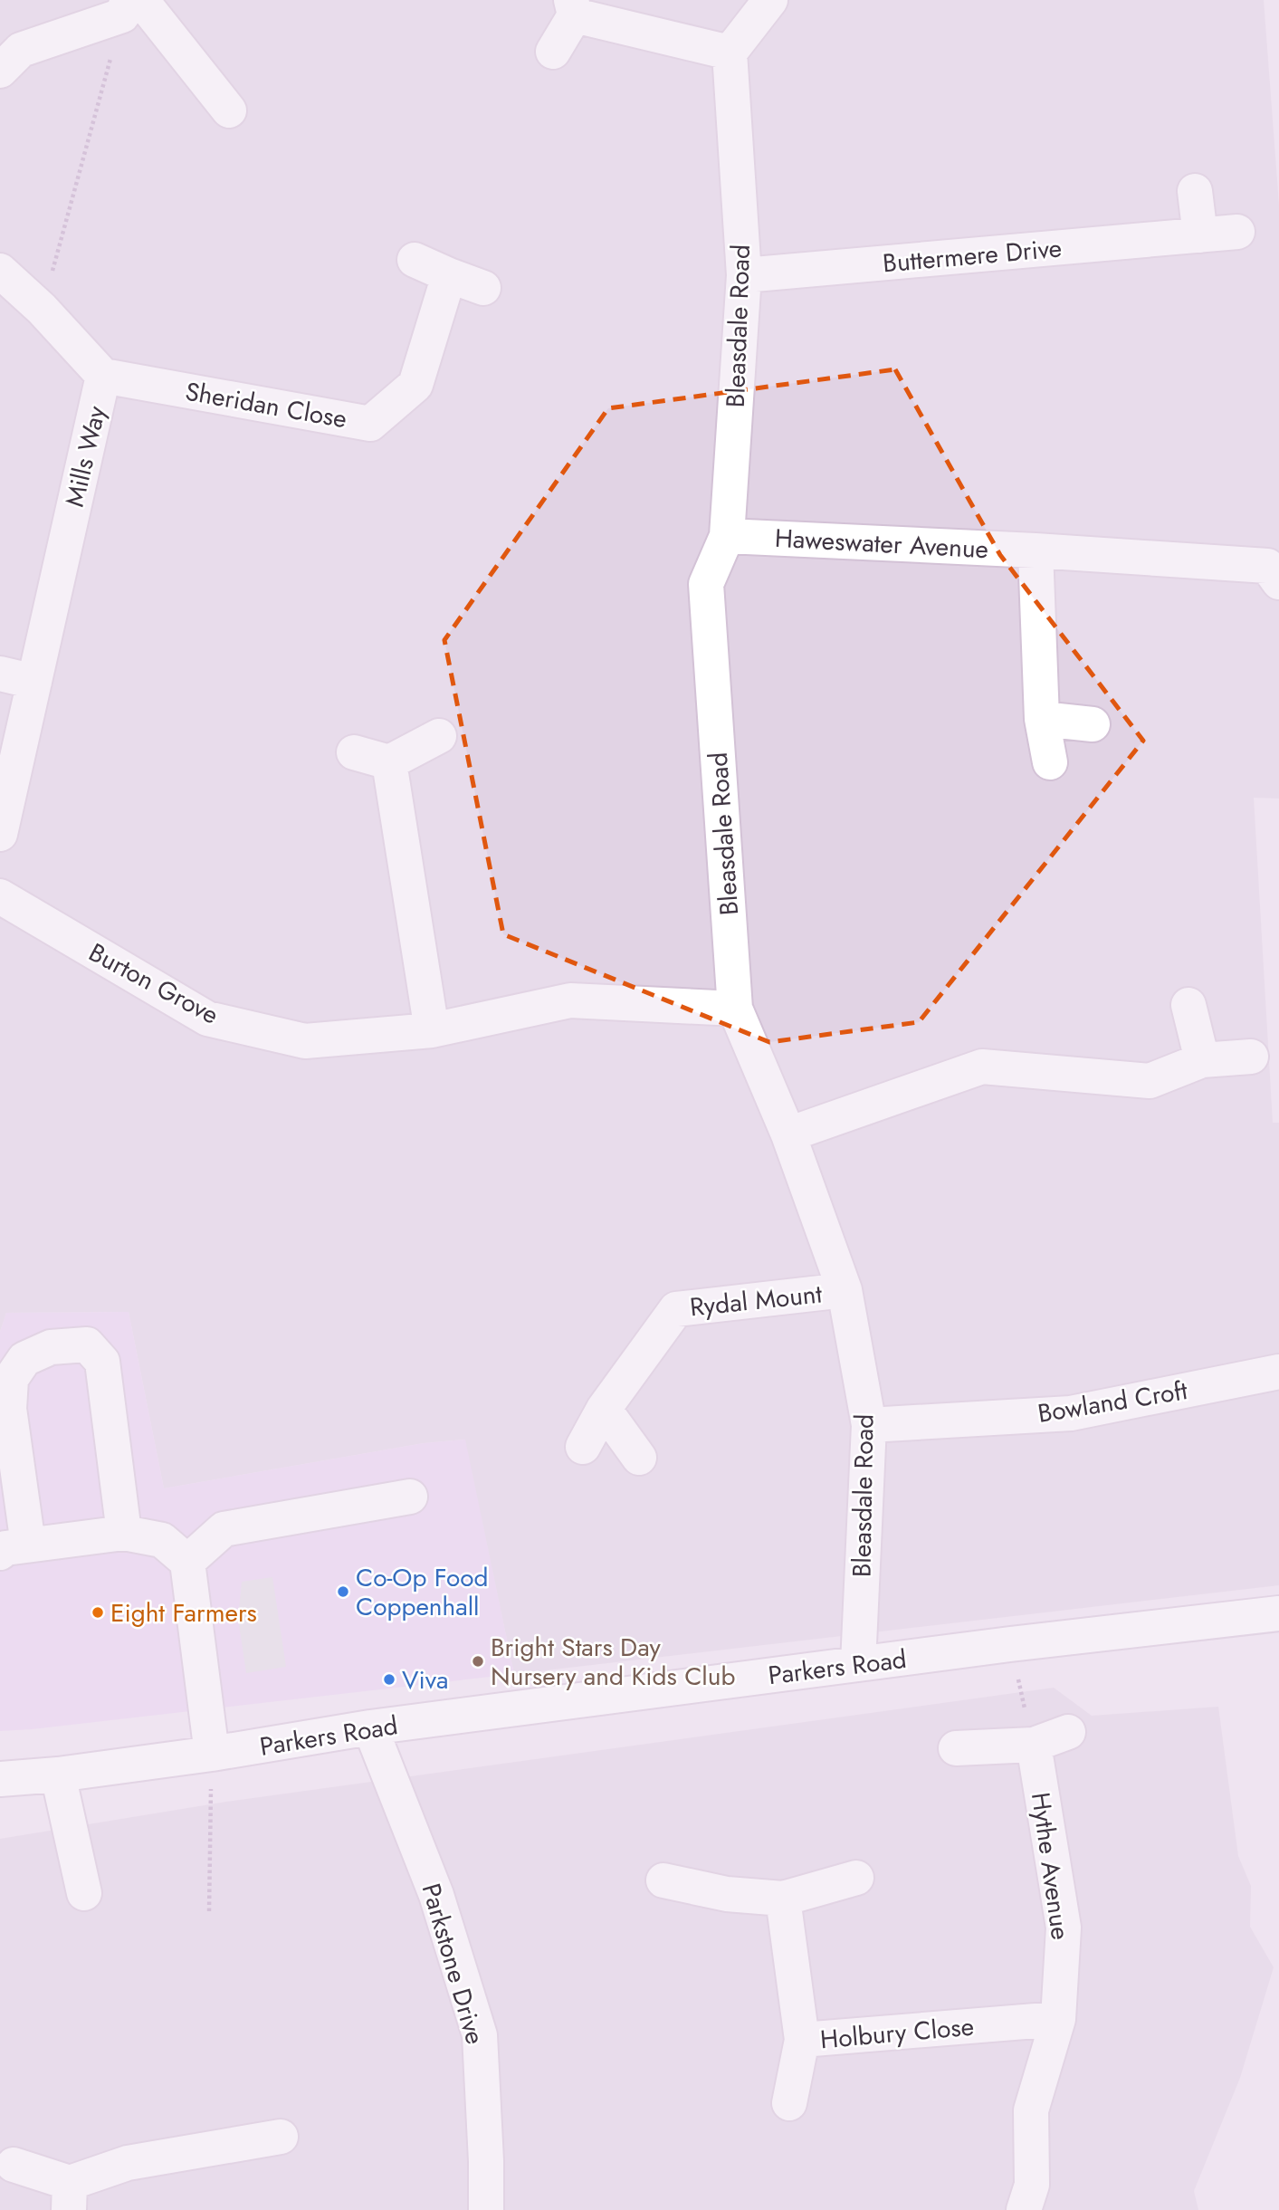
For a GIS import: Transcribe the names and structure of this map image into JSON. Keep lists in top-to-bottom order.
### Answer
{
  "streets": {
    "street": [
      "Buttermere Drive",
      "Bleasdale Road",
      "Sheridan Close",
      "Mills Way",
      "Haweswater Avenue",
      "Burton Grove",
      "Rydal Mount",
      "Bowland Croft",
      "Parkers Road",
      "Hythe Avenue",
      "Parkstone Drive",
      "Holbury Close"
    ]
  },
  "crossings": [
    ["Buttermere Drive", "Bleasdale Road"],
    ["Bleasdale Road", "Haweswater Avenue"],
    ["Bleasdale Road", "Burton Grove"],
    ["Bleasdale Road", "Rydal Mount"],
    ["Bleasdale Road", "Bowland Croft"],
    ["Bleasdale Road", "Parkers Road"],
    ["Sheridan Close", "Mills Way"],
    ["Parkers Road", "Parkstone Drive"],
    ["Hythe Avenue", "Holbury Close"]
  ],
  "places": [
    "Co-Op Food Coppenhall",
    "Eight Farmers",
    "Bright Stars Day Nursery and Kids Club",
    "Viva"
  ]
}
